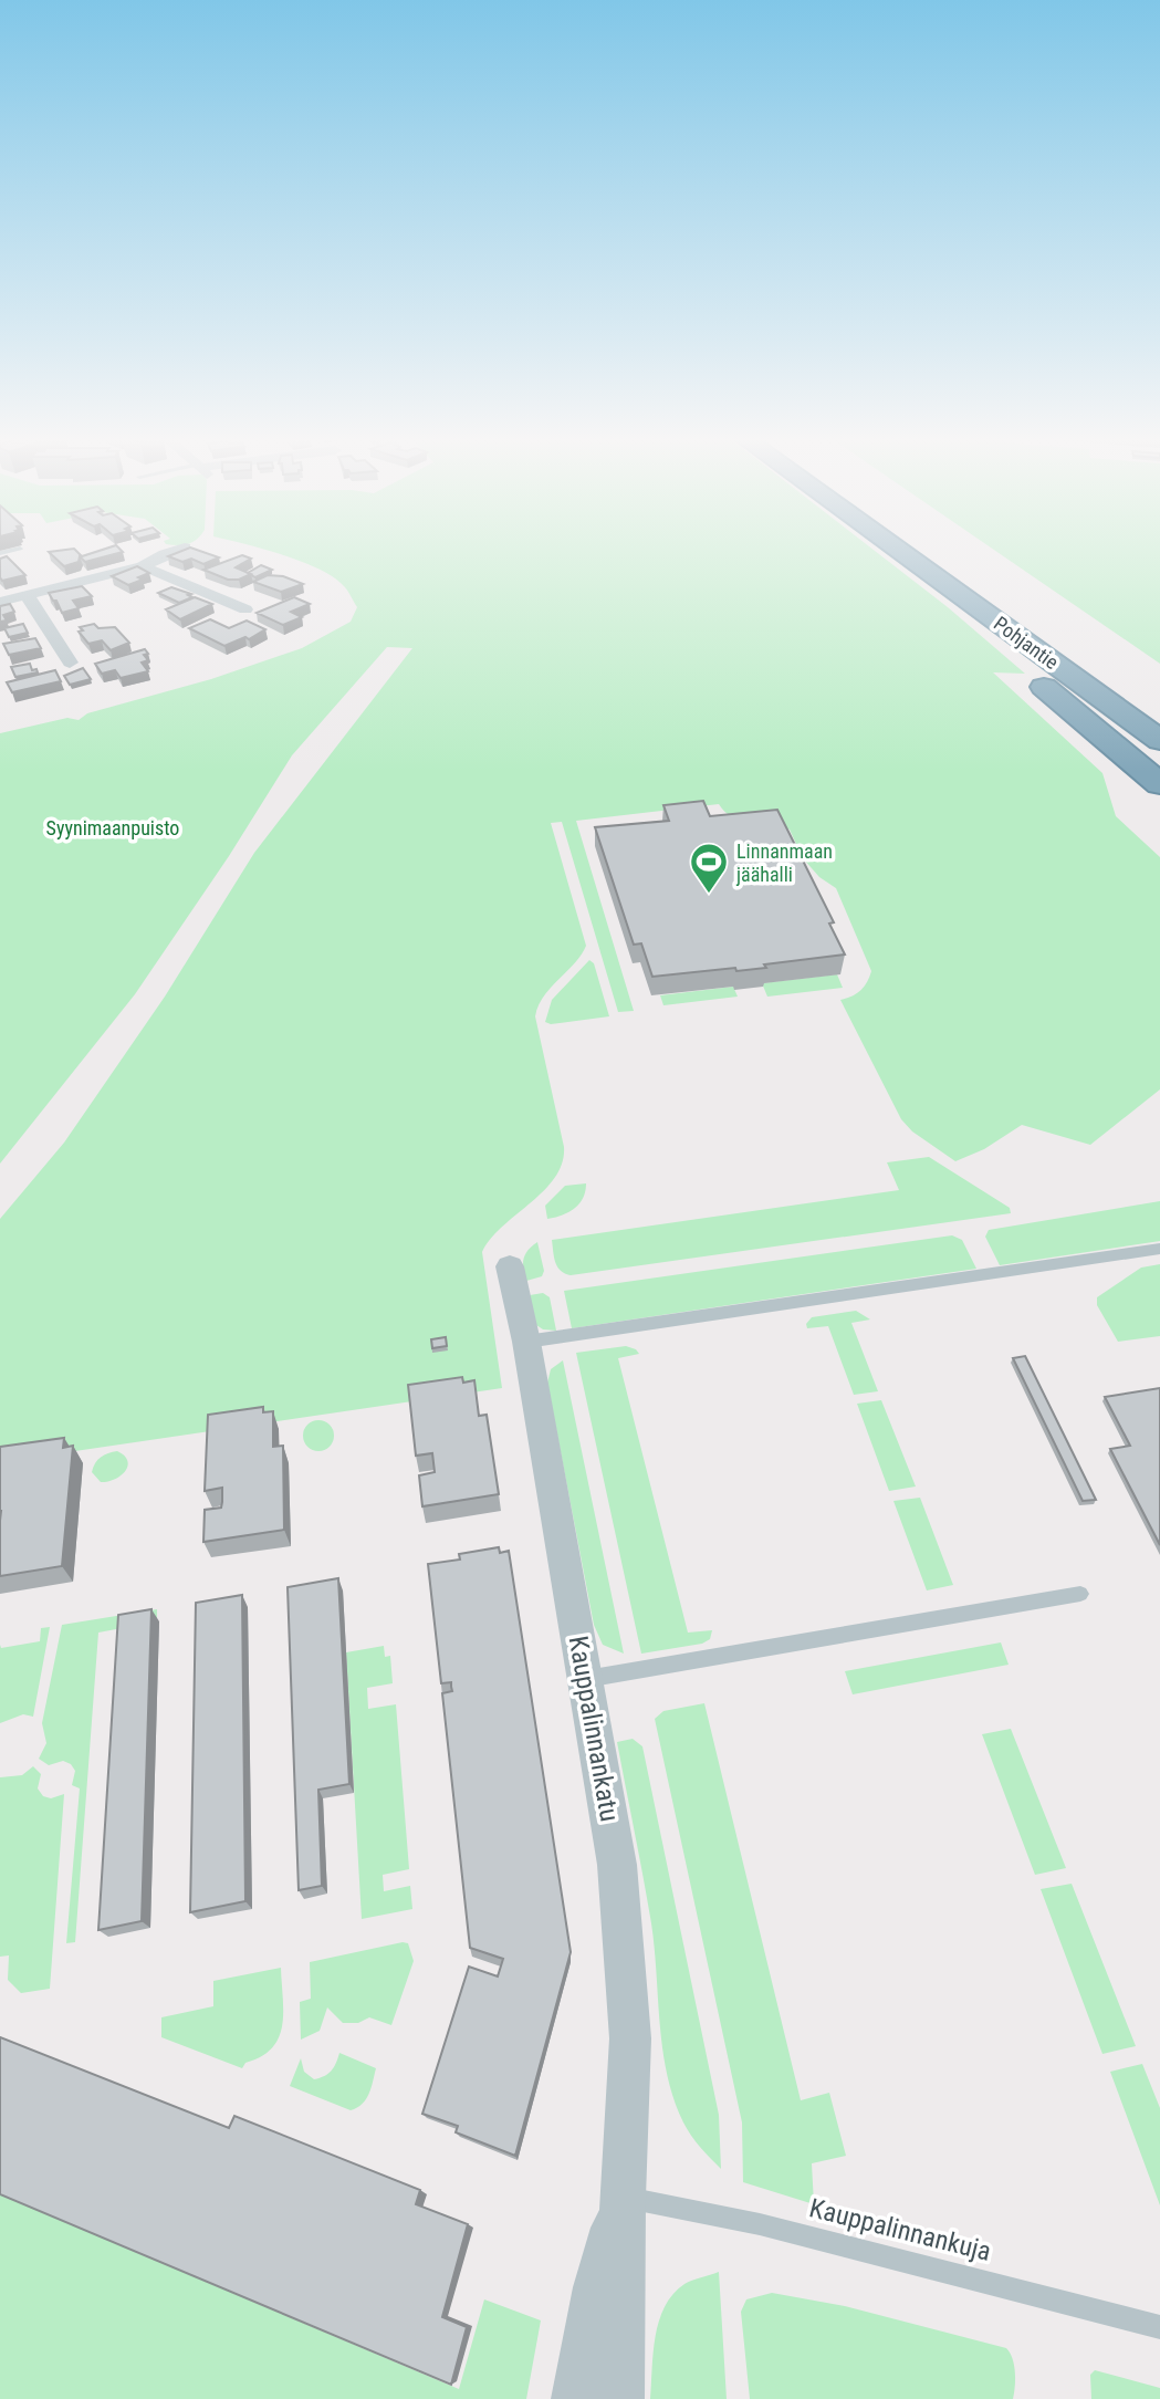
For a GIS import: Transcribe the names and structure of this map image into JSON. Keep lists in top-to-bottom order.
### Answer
{
  "streets": {
    "highway": ["Pohjantie"],
    "street": ["Kauppalinnankatu"],
    "lane": ["Kauppalinnankuja"]
  },
  "crossings": [
    ["Kauppalinnankatu", "Kauppalinnankuja"]
  ],
  "parks": ["Syynimaanpuisto"],
  "places": {
    "sports": ["Linnanmaan jäähalli"]
  }
}
